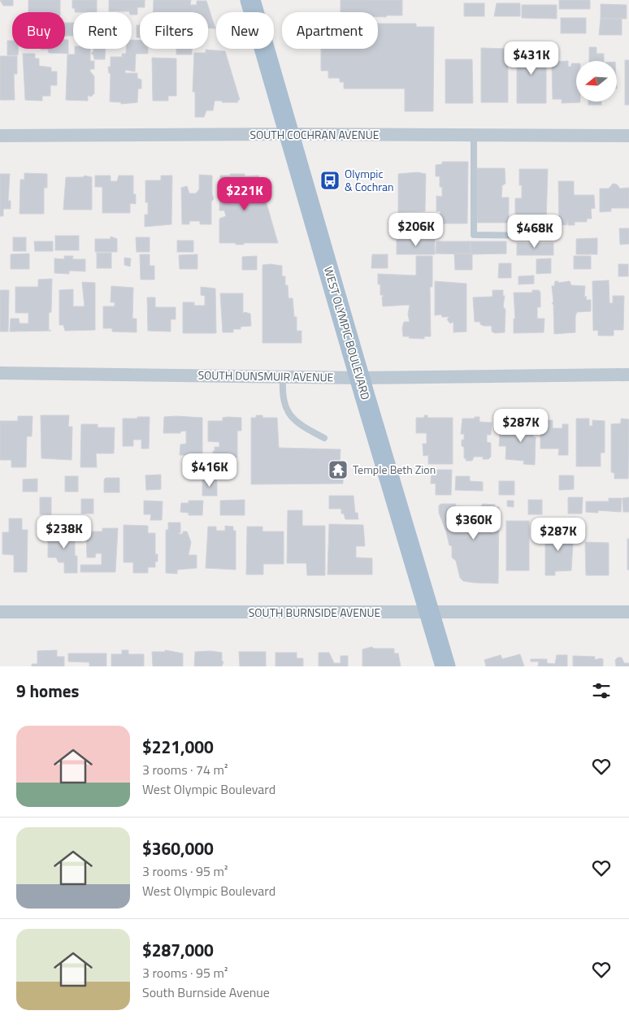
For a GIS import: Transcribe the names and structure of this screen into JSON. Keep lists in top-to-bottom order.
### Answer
{
  "streets": {
    "main road": ["WEST OLYMPIC BOULEVARD"],
    "street": ["SOUTH COCHRAN AVENUE", "SOUTH DUNSMUIR AVENUE", "SOUTH BURNSIDE AVENUE"]
  },
  "crossings": [
    ["SOUTH COCHRAN AVENUE", "WEST OLYMPIC BOULEVARD"],
    ["WEST OLYMPIC BOULEVARD", "SOUTH DUNSMUIR AVENUE"],
    ["WEST OLYMPIC BOULEVARD", "SOUTH BURNSIDE AVENUE"]
  ],
  "places": {
    "bus stop": ["Olympic & Cochran"],
    "temple": ["Temple Beth Zion"]
  },
  "north": "left",
  "page": {
    "chip": [
      "Buy",
      "Rent",
      "Filters",
      "New",
      "Apartment"
    ],
    "price": [
      "$431K",
      "$221K",
      "$206K",
      "$468K",
      "$287K",
      "$416K",
      "$360K",
      "$238K",
      "$287K"
    ],
    "heading": "9 homes",
    "list": [
      {
        "name": "$221,000",
        "note": "3 rooms · 74 m² · West Olympic Boulevard"
      },
      {
        "name": "$360,000",
        "note": "3 rooms · 95 m² · West Olympic Boulevard"
      },
      {
        "name": "$287,000",
        "note": "3 rooms · 95 m² · South Burnside Avenue"
      }
    ]
  }
}
